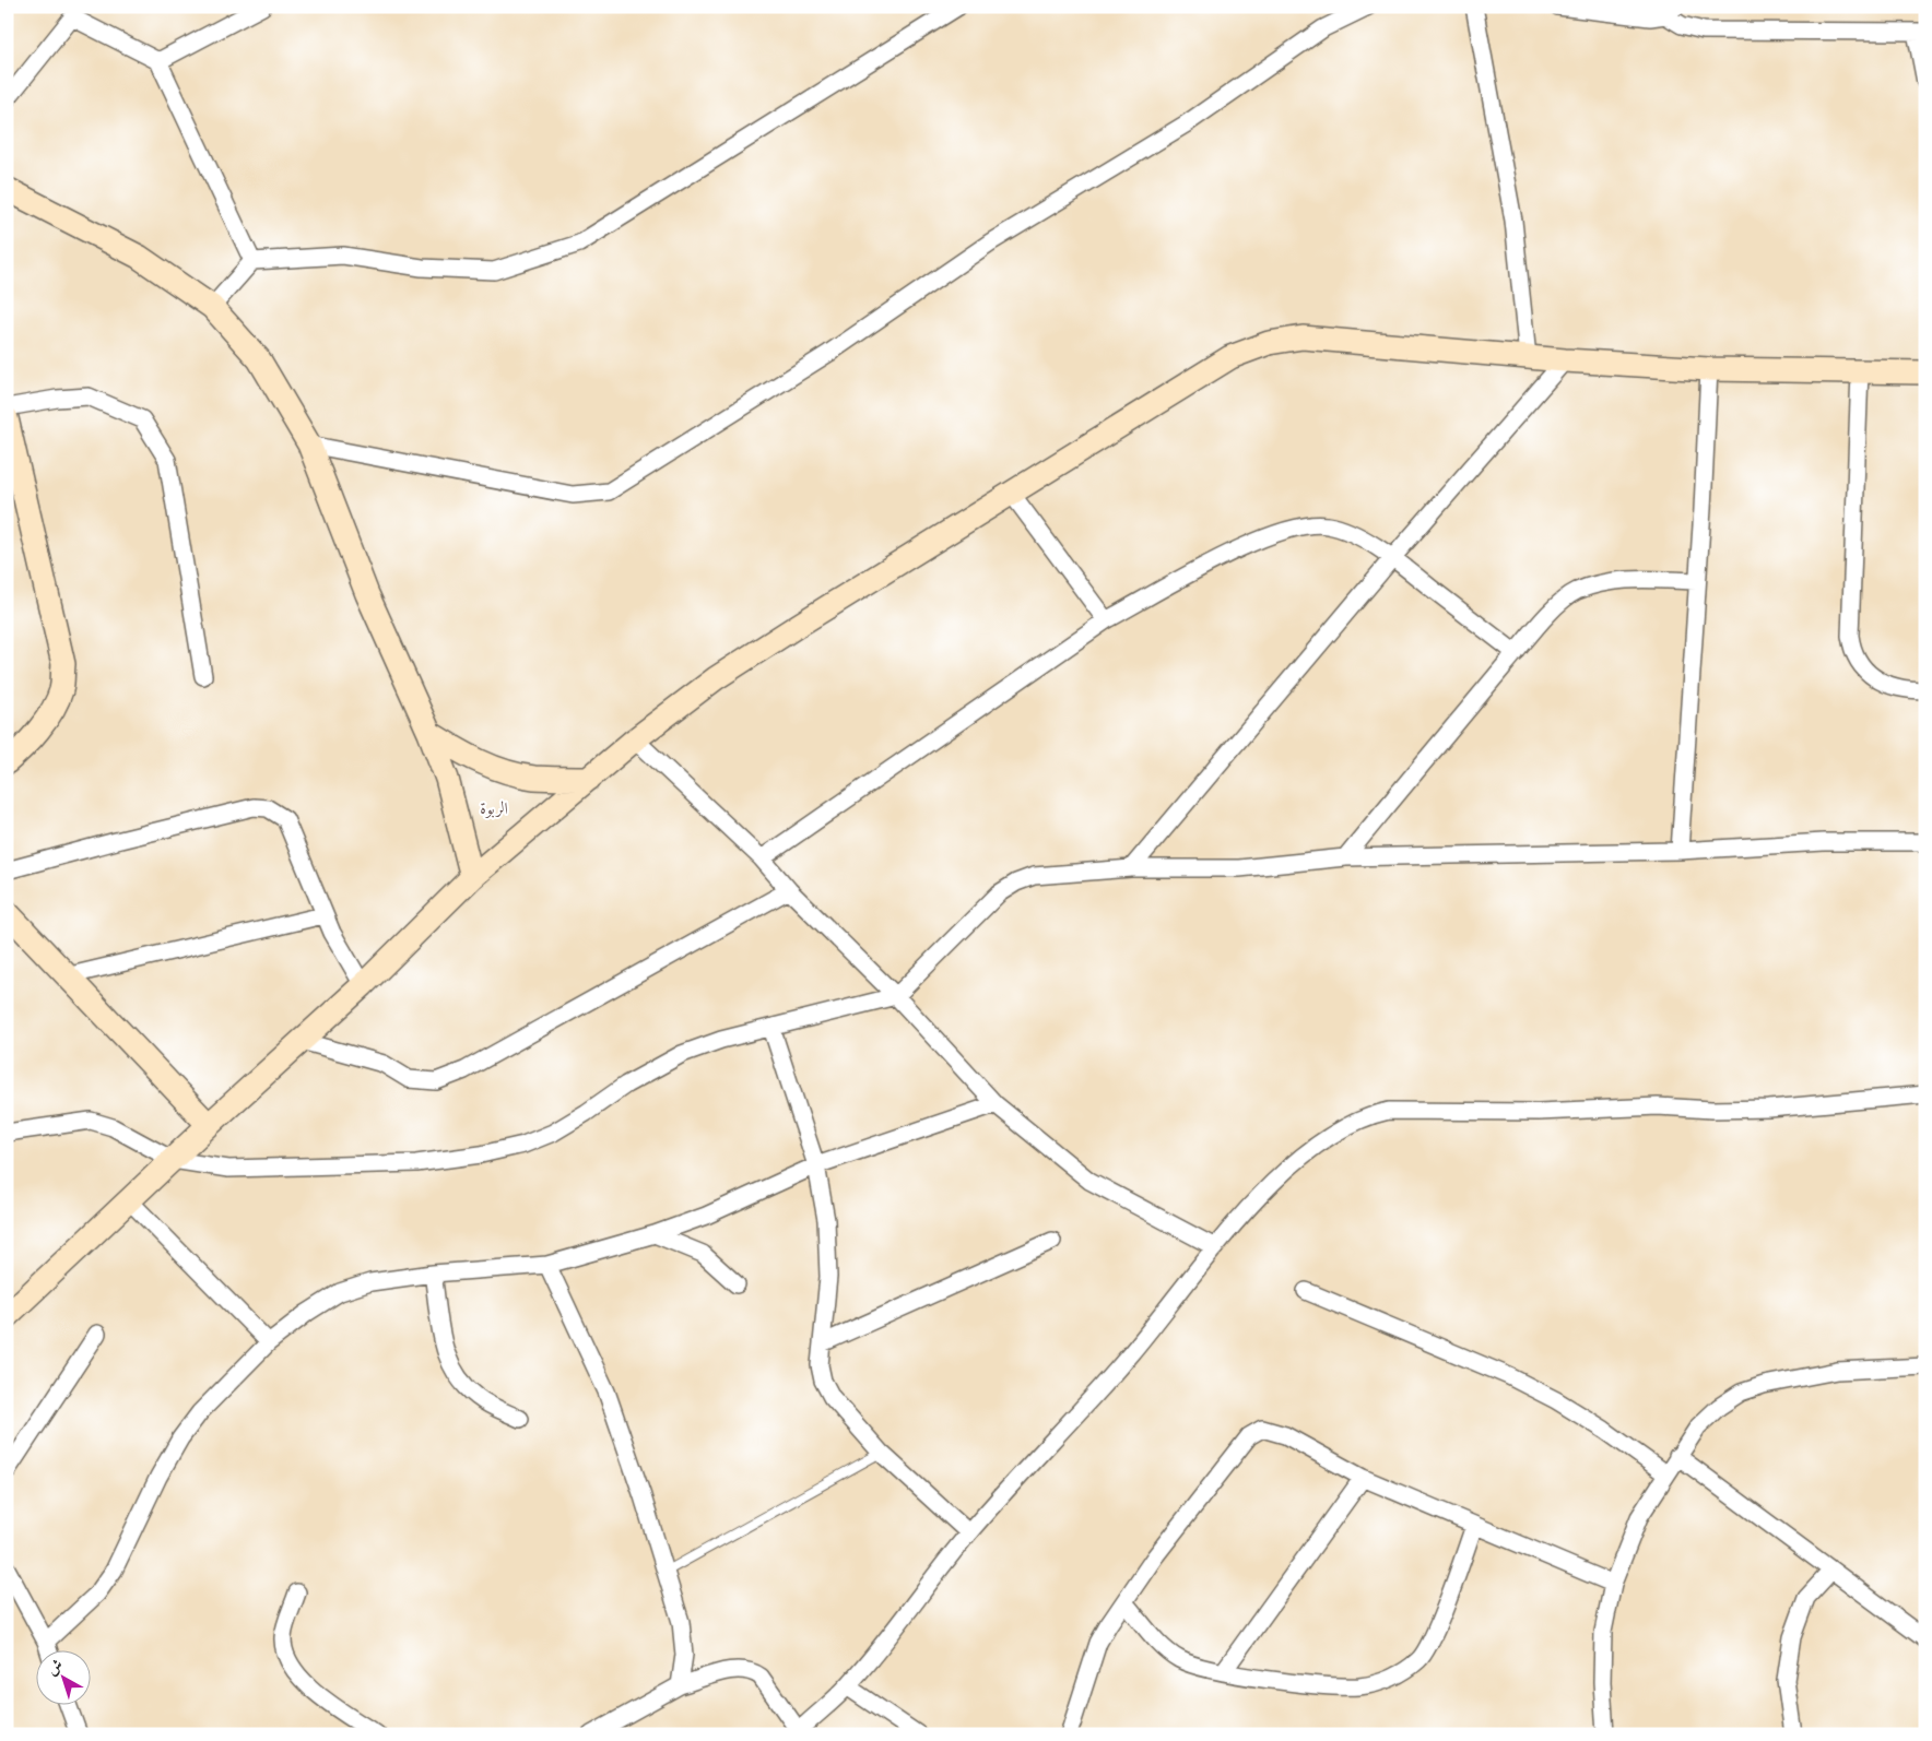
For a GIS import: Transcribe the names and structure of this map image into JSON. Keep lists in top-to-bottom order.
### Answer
{
  "districts": ["الربوة"],
  "north": "top left"
}
